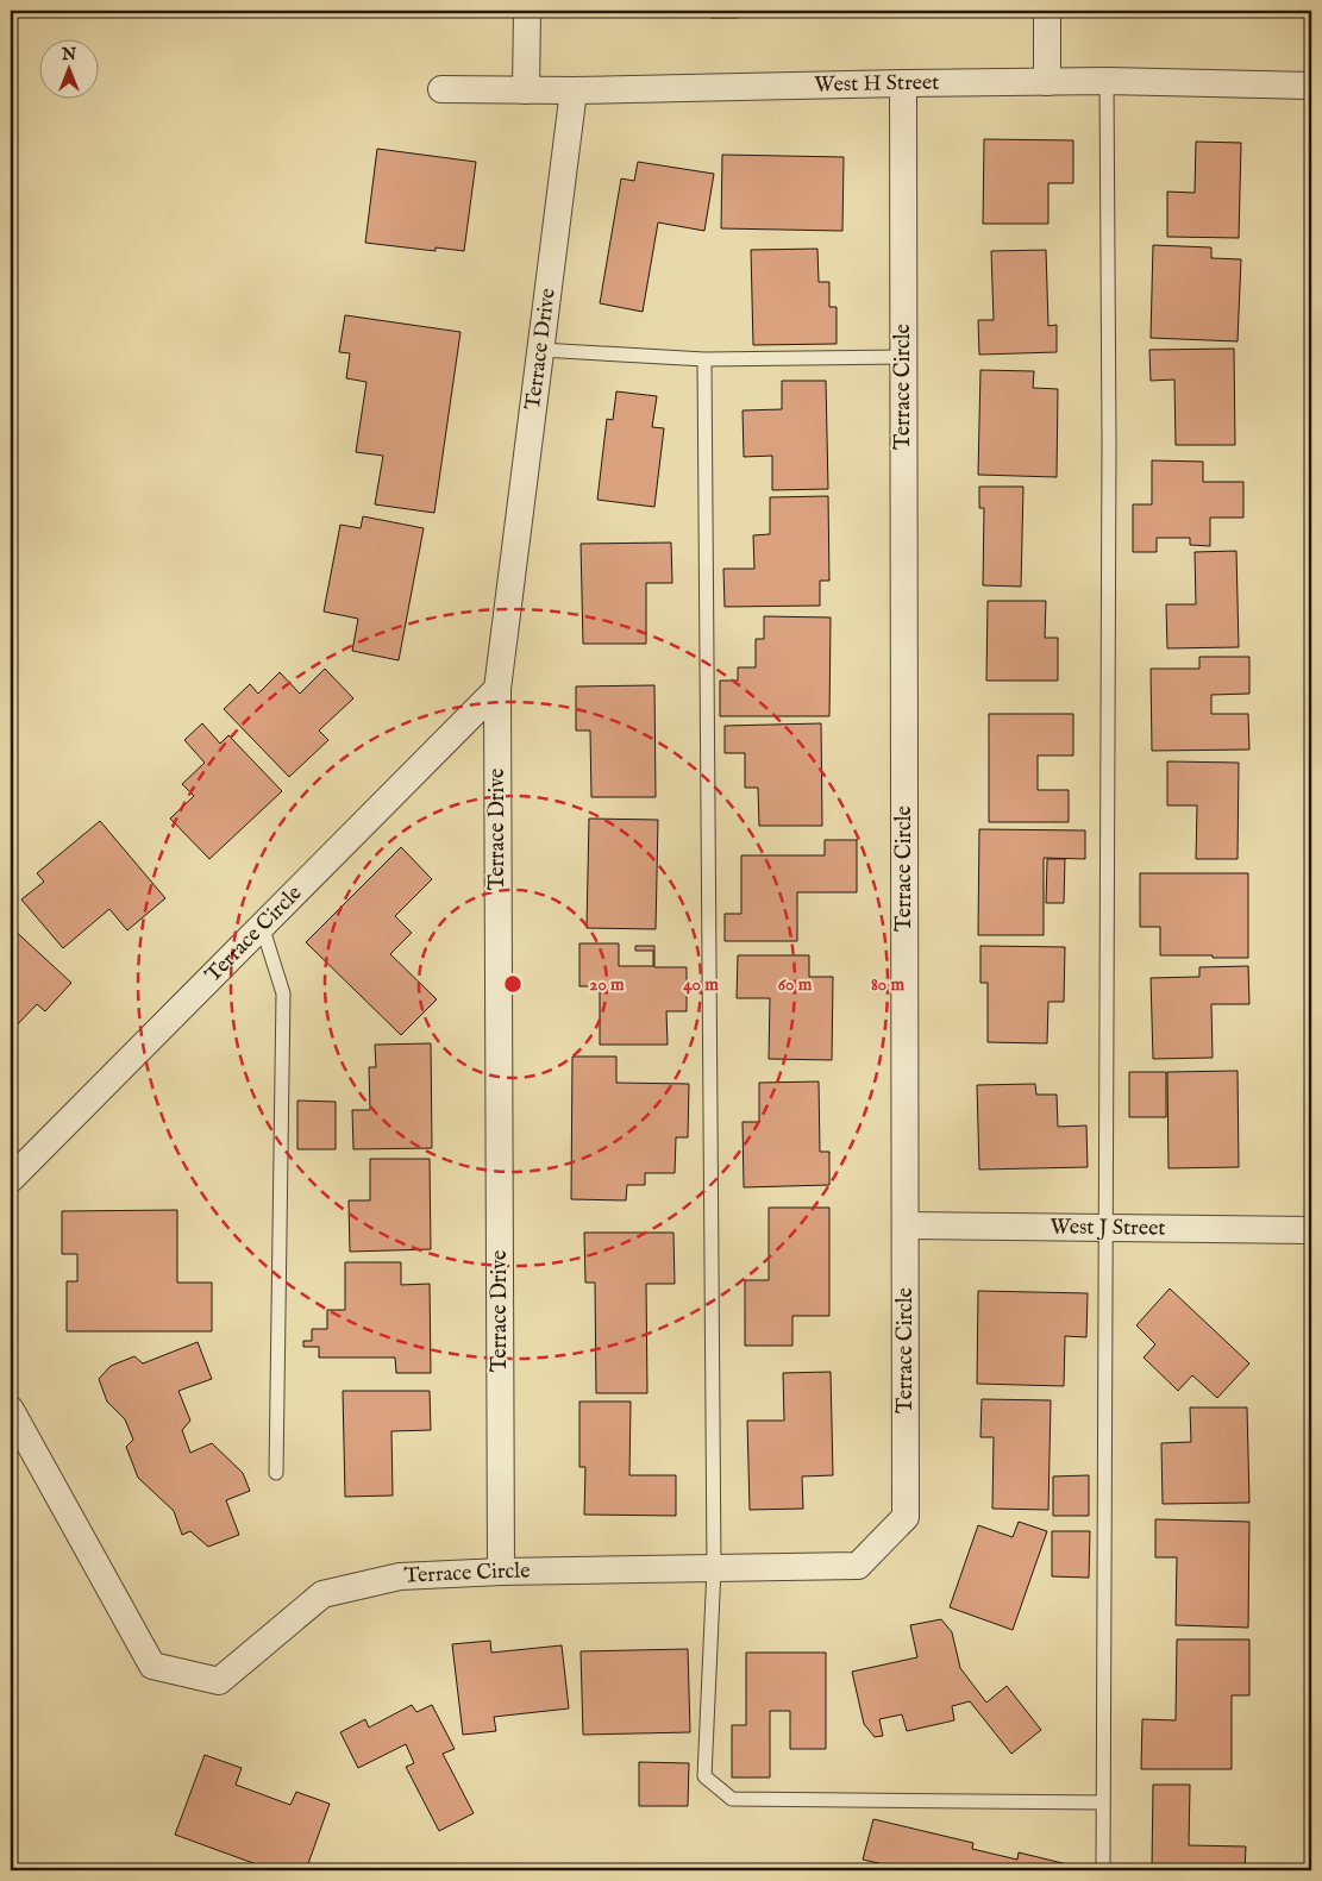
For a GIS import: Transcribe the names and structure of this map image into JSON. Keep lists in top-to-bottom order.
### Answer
{
  "streets": {
    "street": [
      "West H Street",
      "Terrace Drive",
      "Terrace Circle",
      "West J Street"
    ]
  },
  "crossings": [
    ["West H Street", "Terrace Drive"],
    ["West H Street", "Terrace Circle"],
    ["Terrace Drive", "Terrace Circle"],
    ["Terrace Circle", "West J Street"]
  ],
  "north": "top",
  "rings": [
    "20 m",
    "40 m",
    "60 m",
    "80 m"
  ]
}
